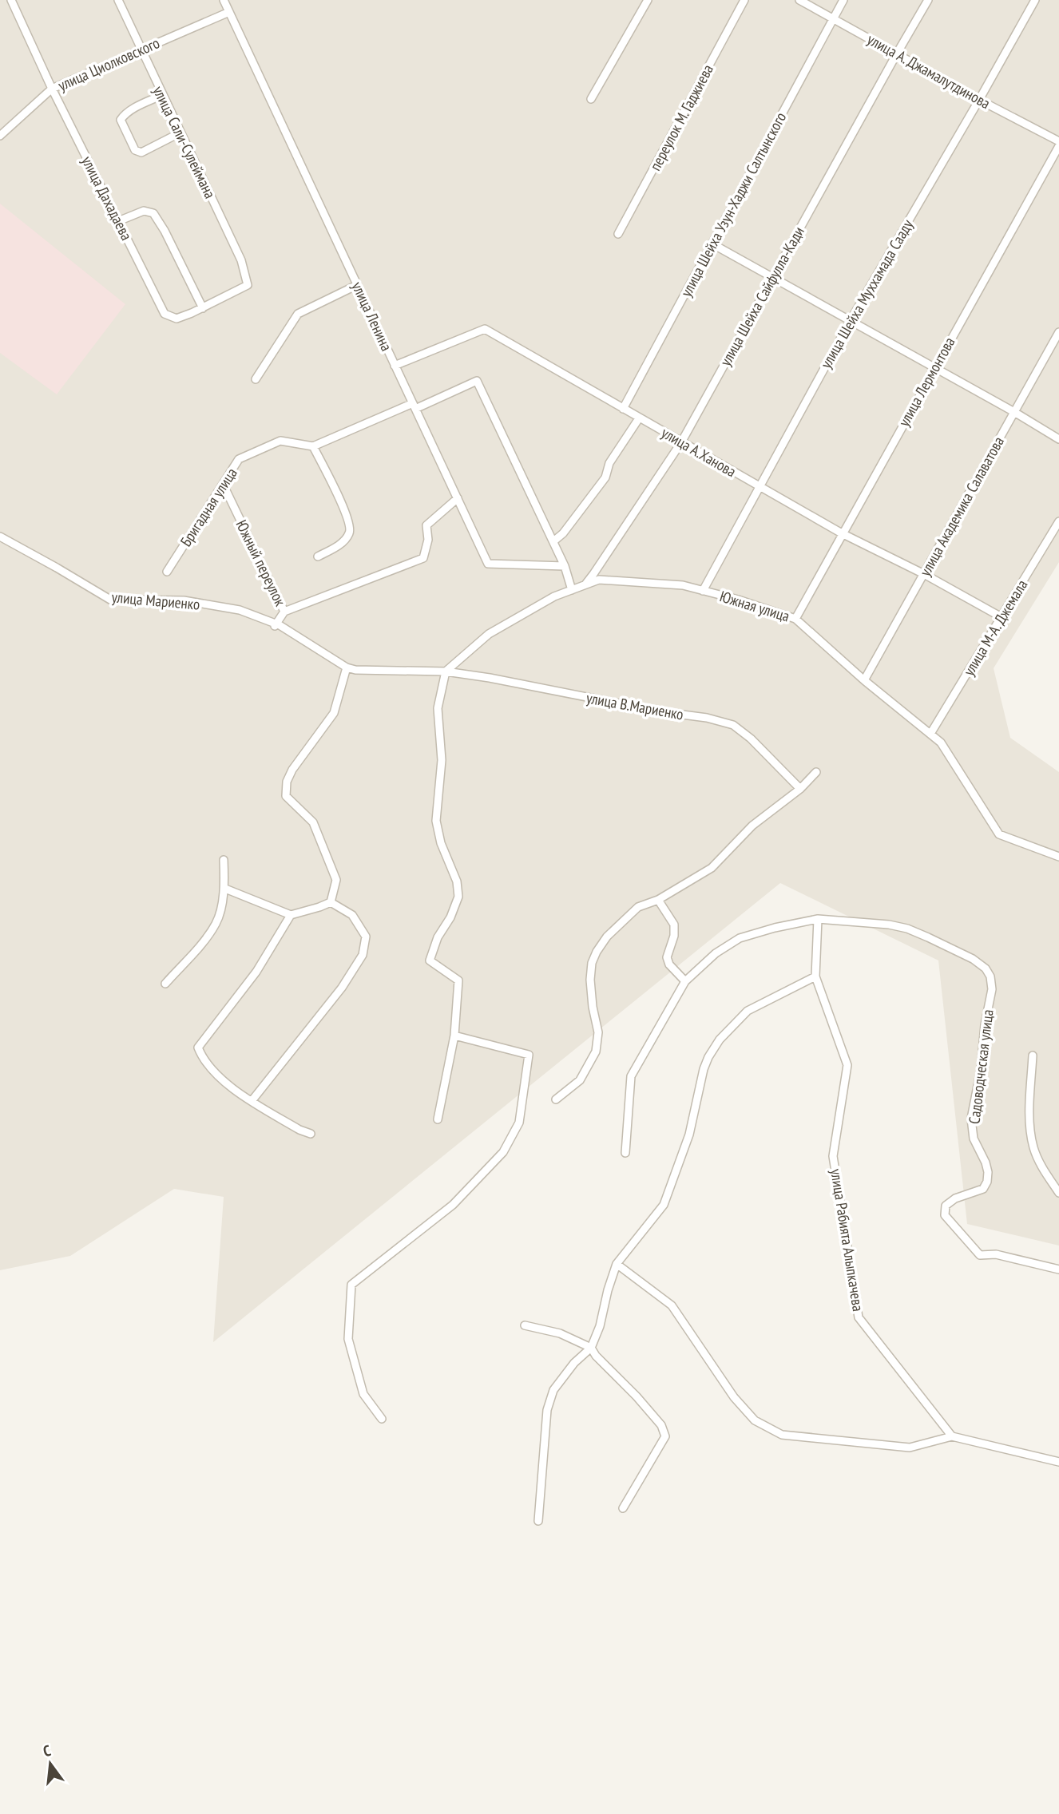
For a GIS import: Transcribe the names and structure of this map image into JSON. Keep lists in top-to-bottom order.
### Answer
{
  "streets": {
    "street": [
      "улица Циолковского",
      "улица А. Джамалутдинова",
      "переулок М. Гаджиева",
      "улица Сали-Сулеймана",
      "улица Дахадаева",
      "улица Шейха Узун-Хаджи Салтынского",
      "улица Шейха Муххамада Сааду",
      "улица Шейха Сайфулла-Кади",
      "улица Ленина",
      "улица Лермонтова",
      "улица А.Ханова",
      "улица Академика Салаватова",
      "Бригадная улица",
      "Южный переулок",
      "улица Мариенко",
      "Южная улица",
      "улица М-А. Джемала",
      "улица В.Мариенко",
      "Садоводческая улица",
      "улица Рабията Алыпкачева"
    ]
  },
  "crossings": [
    ["улица Циолковского", "улица Сали-Сулеймана"],
    ["улица Циолковского", "улица Дахадаева"],
    ["улица Циолковского", "улица Ленина"],
    ["улица А. Джамалутдинова", "улица Шейха Узун-Хаджи Салтынского"],
    ["улица А. Джамалутдинова", "улица Шейха Муххамада Сааду"],
    ["улица А. Джамалутдинова", "улица Шейха Сайфулла-Кади"],
    ["улица Сали-Сулеймана", "улица Дахадаева"],
    ["улица Шейха Узун-Хаджи Салтынского", "улица А.Ханова"],
    ["улица Шейха Муххамада Сааду", "улица А.Ханова"],
    ["улица Шейха Муххамада Сааду", "Южная улица"],
    ["улица Шейха Сайфулла-Кади", "улица А.Ханова"],
    ["улица Шейха Сайфулла-Кади", "Южная улица"],
    ["улица Ленина", "улица А.Ханова"],
    ["улица Лермонтова", "улица А.Ханова"],
    ["улица Лермонтова", "Южная улица"],
    ["улица А.Ханова", "улица Академика Салаватова"],
    ["улица А.Ханова", "улица М-А. Джемала"],
    ["улица Академика Салаватова", "Южная улица"],
    ["Бригадная улица", "Южный переулок"],
    ["улица Мариенко", "Южная улица"],
    ["улица Мариенко", "улица В.Мариенко"],
    ["Южная улица", "улица М-А. Джемала"],
    ["Южная улица", "улица В.Мариенко"]
  ],
  "north": "top"
}
